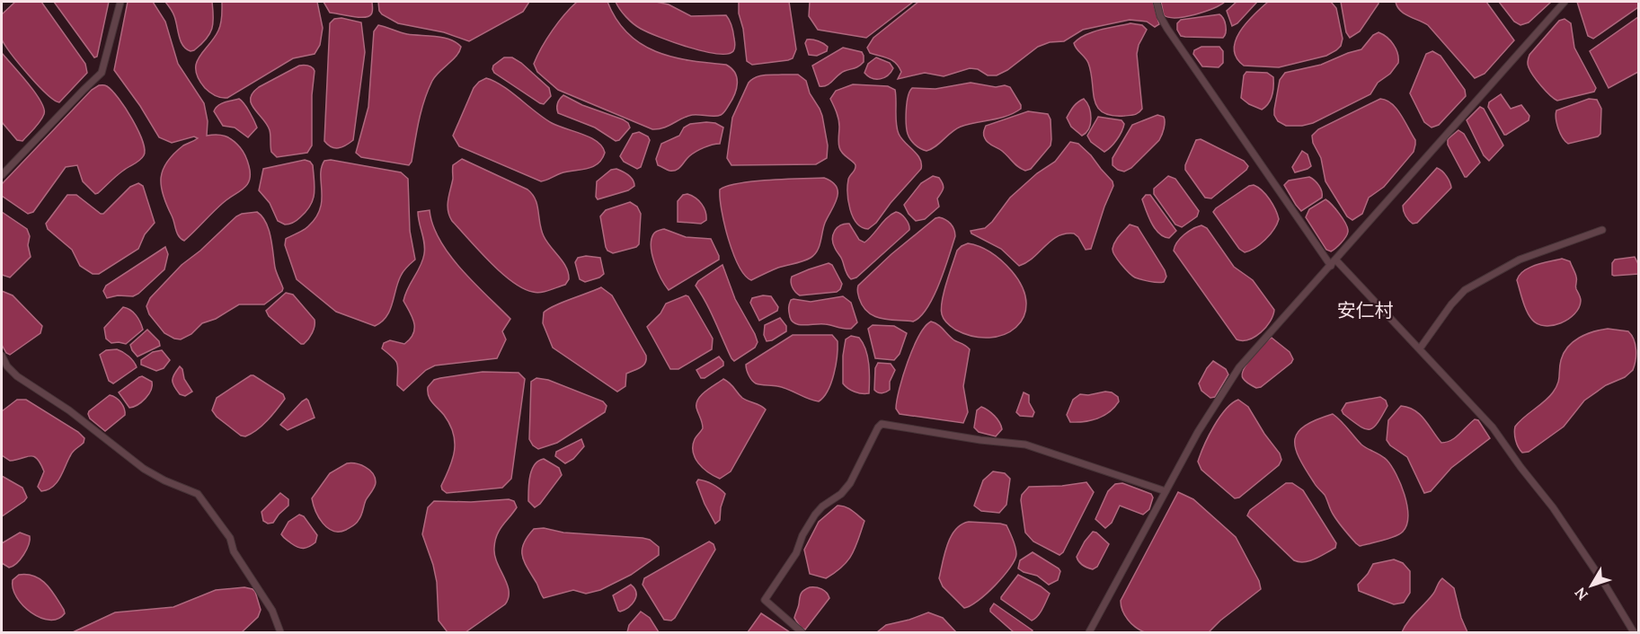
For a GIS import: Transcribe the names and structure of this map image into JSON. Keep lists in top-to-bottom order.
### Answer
{
  "districts": ["安仁村"],
  "north": "bottom left"
}
